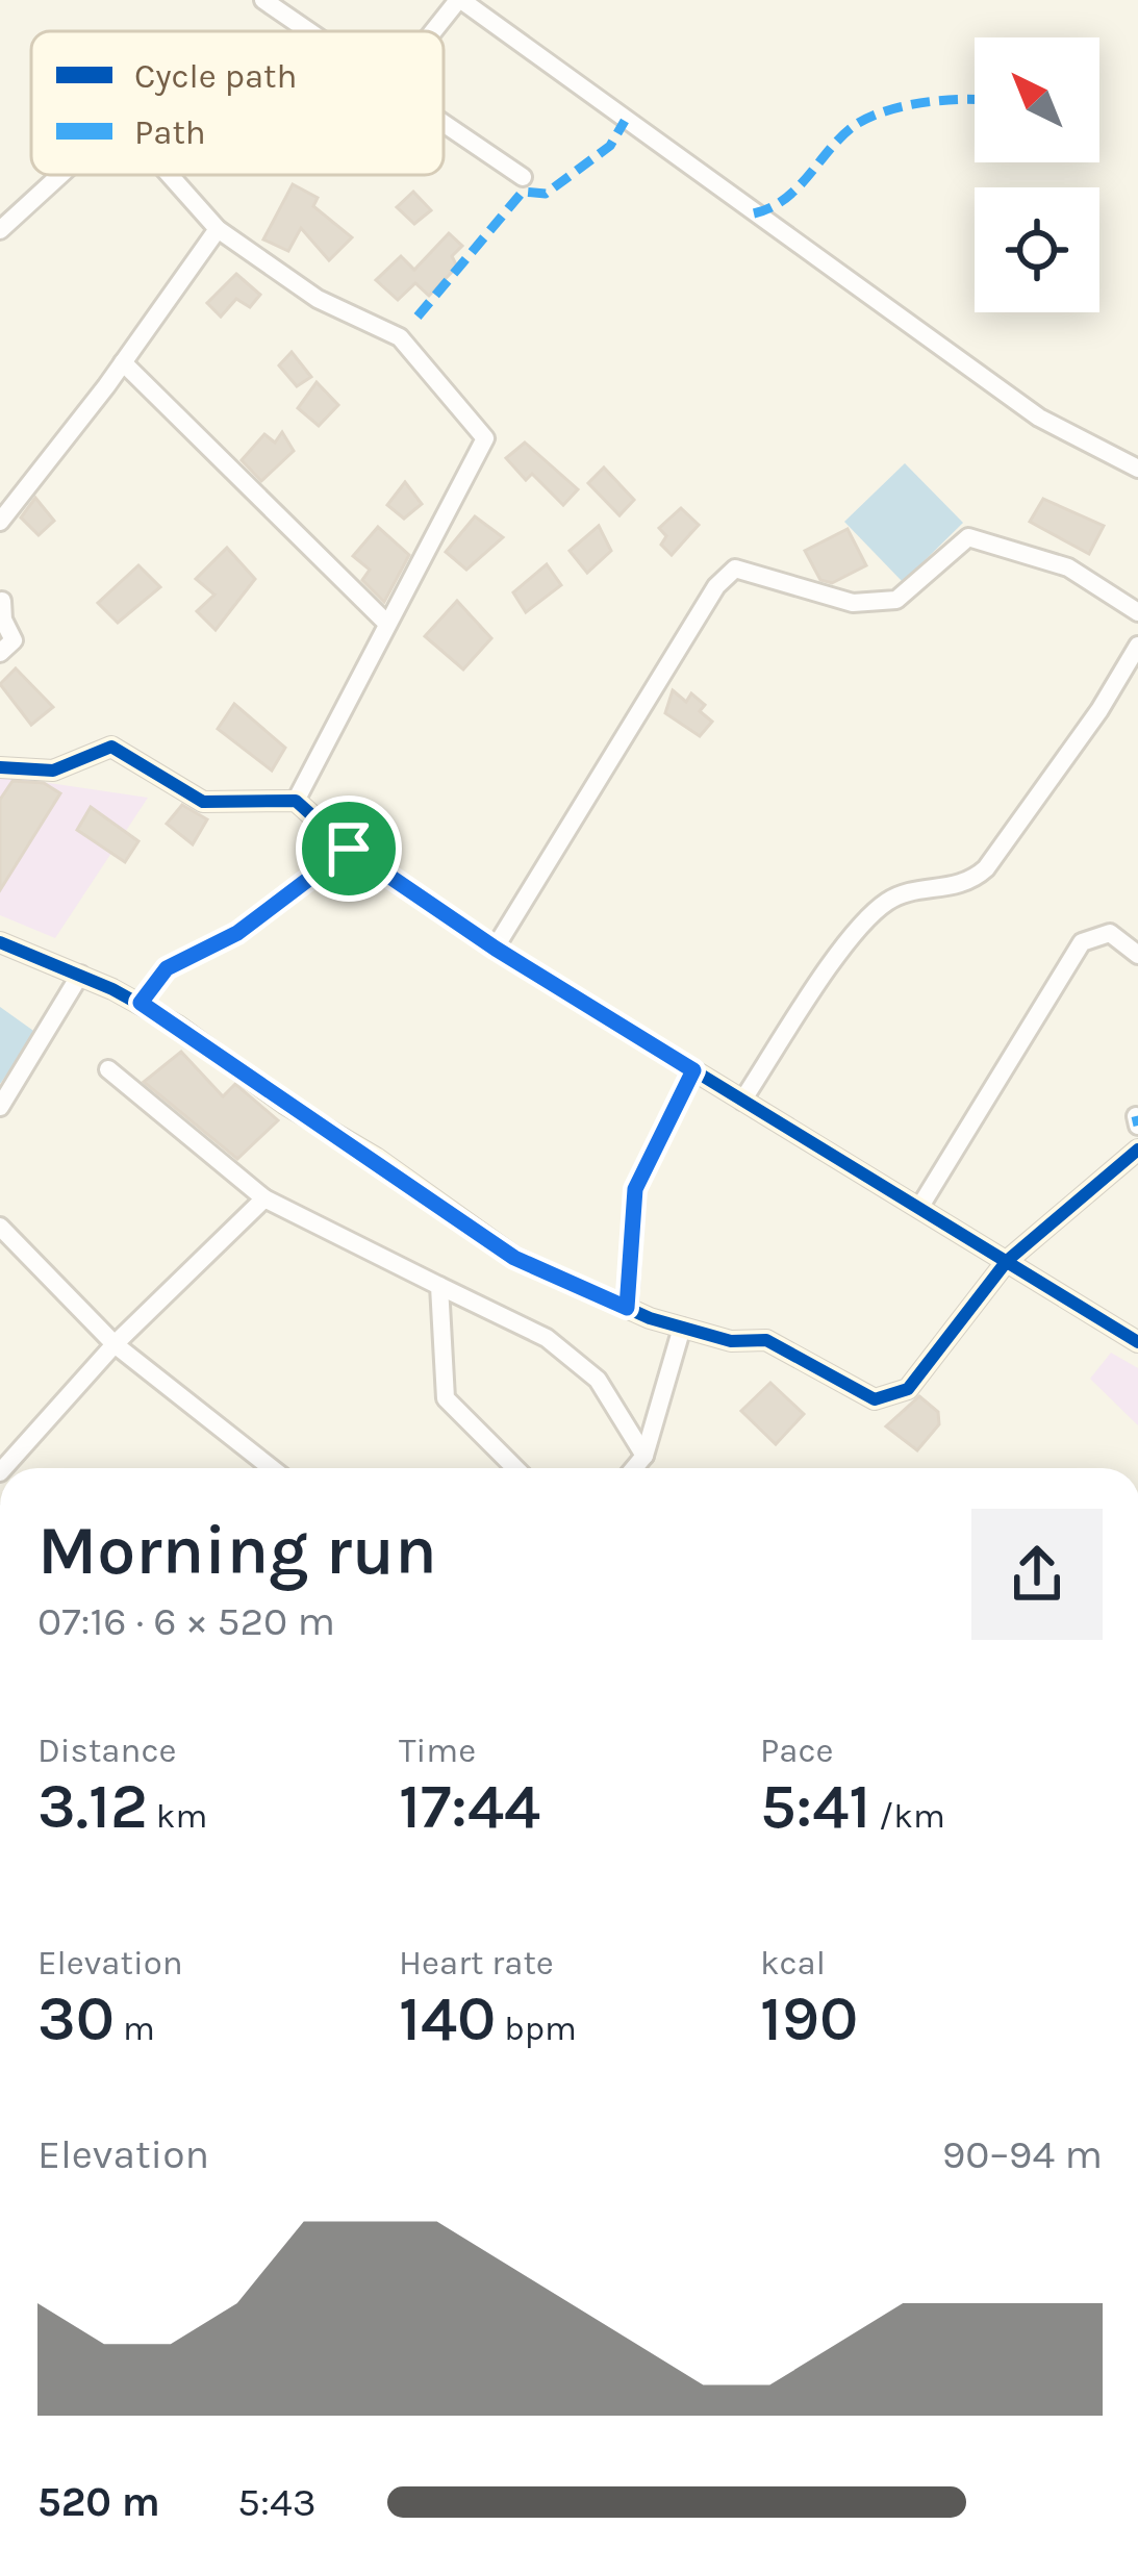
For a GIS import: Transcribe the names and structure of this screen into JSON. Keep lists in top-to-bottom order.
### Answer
{
  "legend": ["Cycle path", "Path"],
  "north": "top left",
  "page": {
    "heading": ["Morning run", "07:16 · 6 × 520 m"],
    "stats": [
      ["Distance", "3.12 km"],
      ["Time", "17:44"],
      ["Pace", "5:41 /km"],
      ["Elevation", "30 m"],
      ["Heart rate", "140 bpm"],
      ["kcal", "190"]
    ],
    "chart": ["Elevation", "90–94 m"],
    "list": [
      {
        "name": "520 m",
        "note": "5:43"
      }
    ]
  }
}
